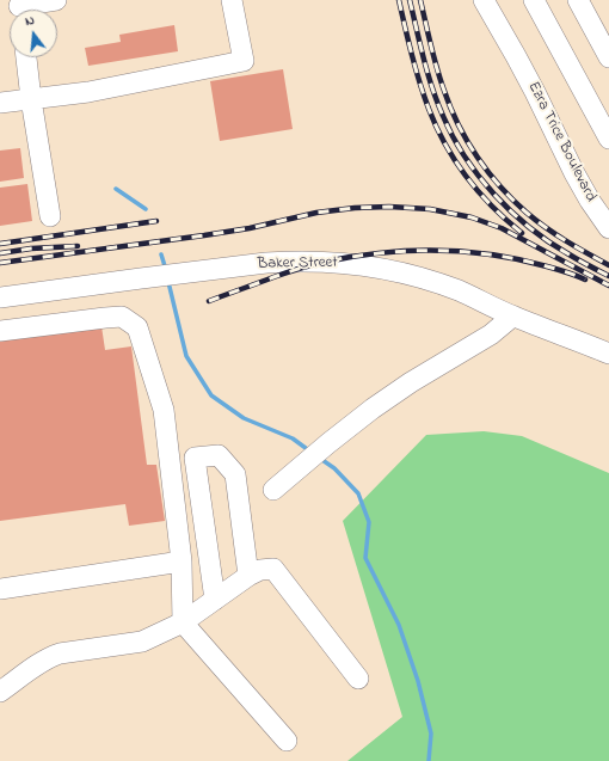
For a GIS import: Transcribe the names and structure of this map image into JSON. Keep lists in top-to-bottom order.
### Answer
{
  "streets": {
    "street": ["Ezra Trice Boulevard", "Baker Street"]
  },
  "north": "top"
}
